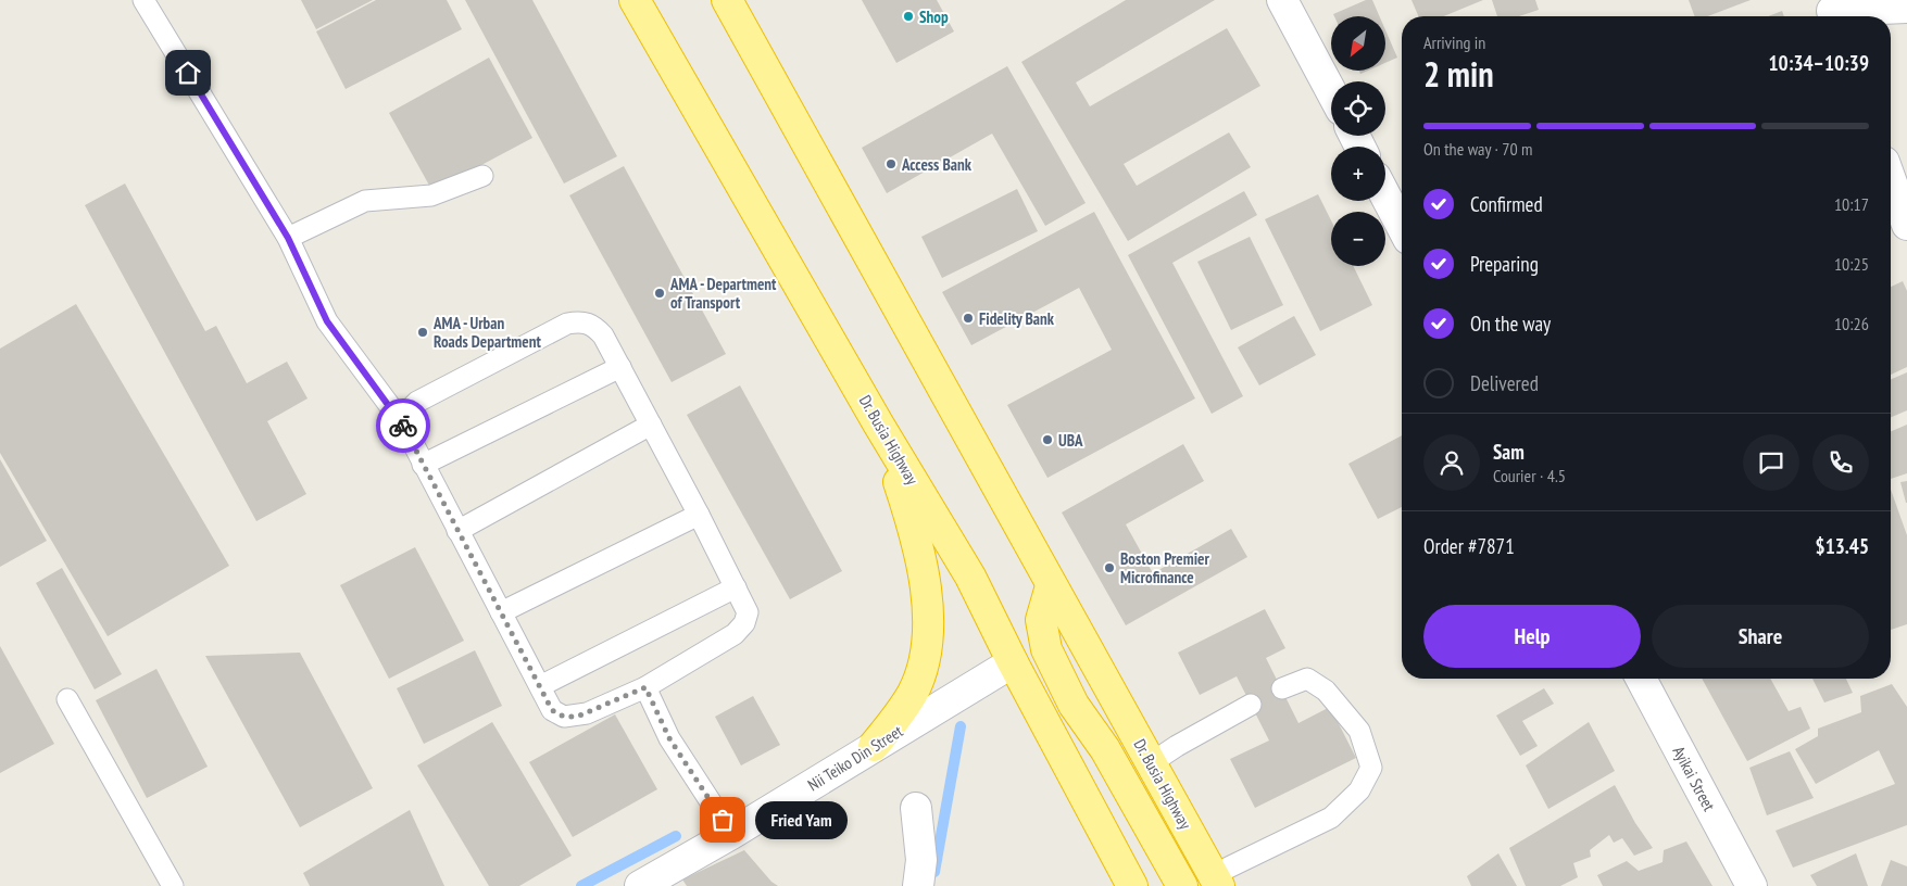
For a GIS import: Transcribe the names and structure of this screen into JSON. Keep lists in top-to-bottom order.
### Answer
{
  "streets": {
    "highway": ["Dr. Busia Highway"],
    "street": ["Nii Teiko Din Street", "Ayikai Street"]
  },
  "crossings": [
    ["Dr. Busia Highway", "Nii Teiko Din Street"]
  ],
  "places": [
    "Shop",
    "Access Bank",
    "AMA - Department of Transport",
    "Fidelity Bank",
    "AMA - Urban Roads Department",
    "UBA",
    "Boston Premier Microfinance",
    "Fried Yam"
  ],
  "north": "bottom left",
  "page": {
    "map_buttons": ["+", "−"],
    "heading": ["2 min", "Arriving in", "10:34–10:39"],
    "panel": [
      "Sam",
      "Courier · 4.5",
      "Order #7871",
      "$13.45"
    ],
    "bar": "On the way · 70 m",
    "list": [
      ["Confirmed", "10:17"],
      ["Preparing", "10:25"],
      ["On the way", "10:26"],
      "Delivered"
    ],
    "buttons": ["Help", "Share"],
    "bubble": "Fried Yam"
  }
}
